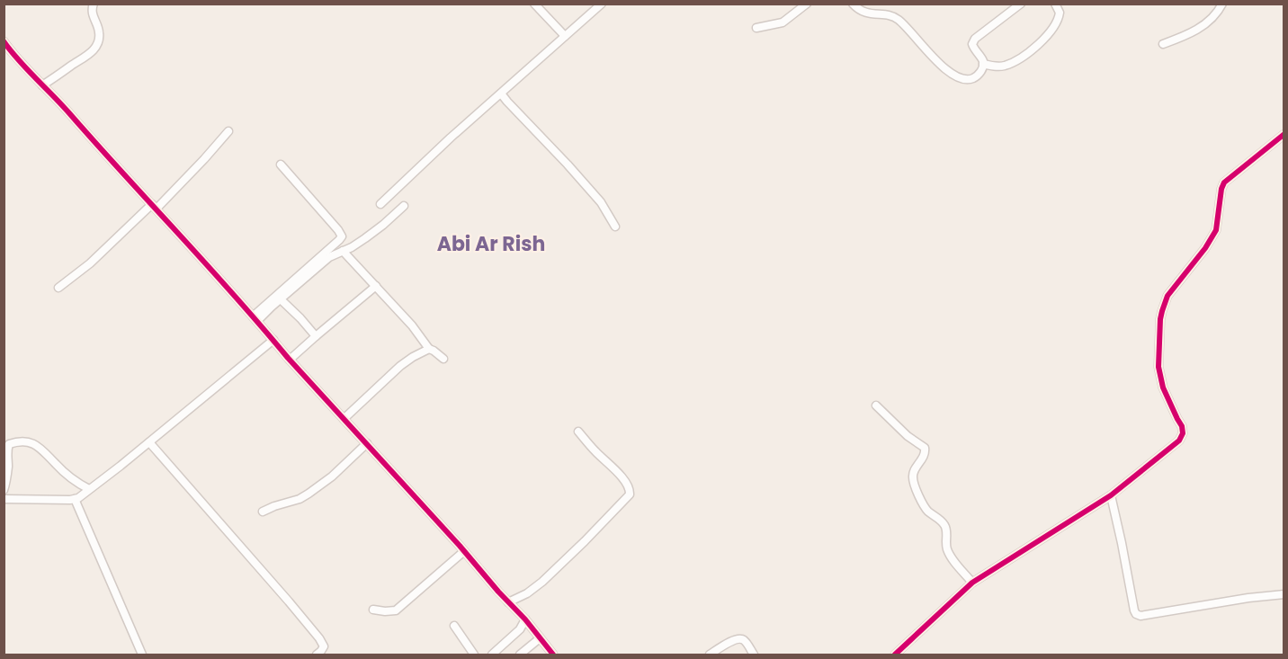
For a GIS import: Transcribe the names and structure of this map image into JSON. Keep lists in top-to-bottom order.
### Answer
{
  "districts": ["Abi Ar Rish"]
}
